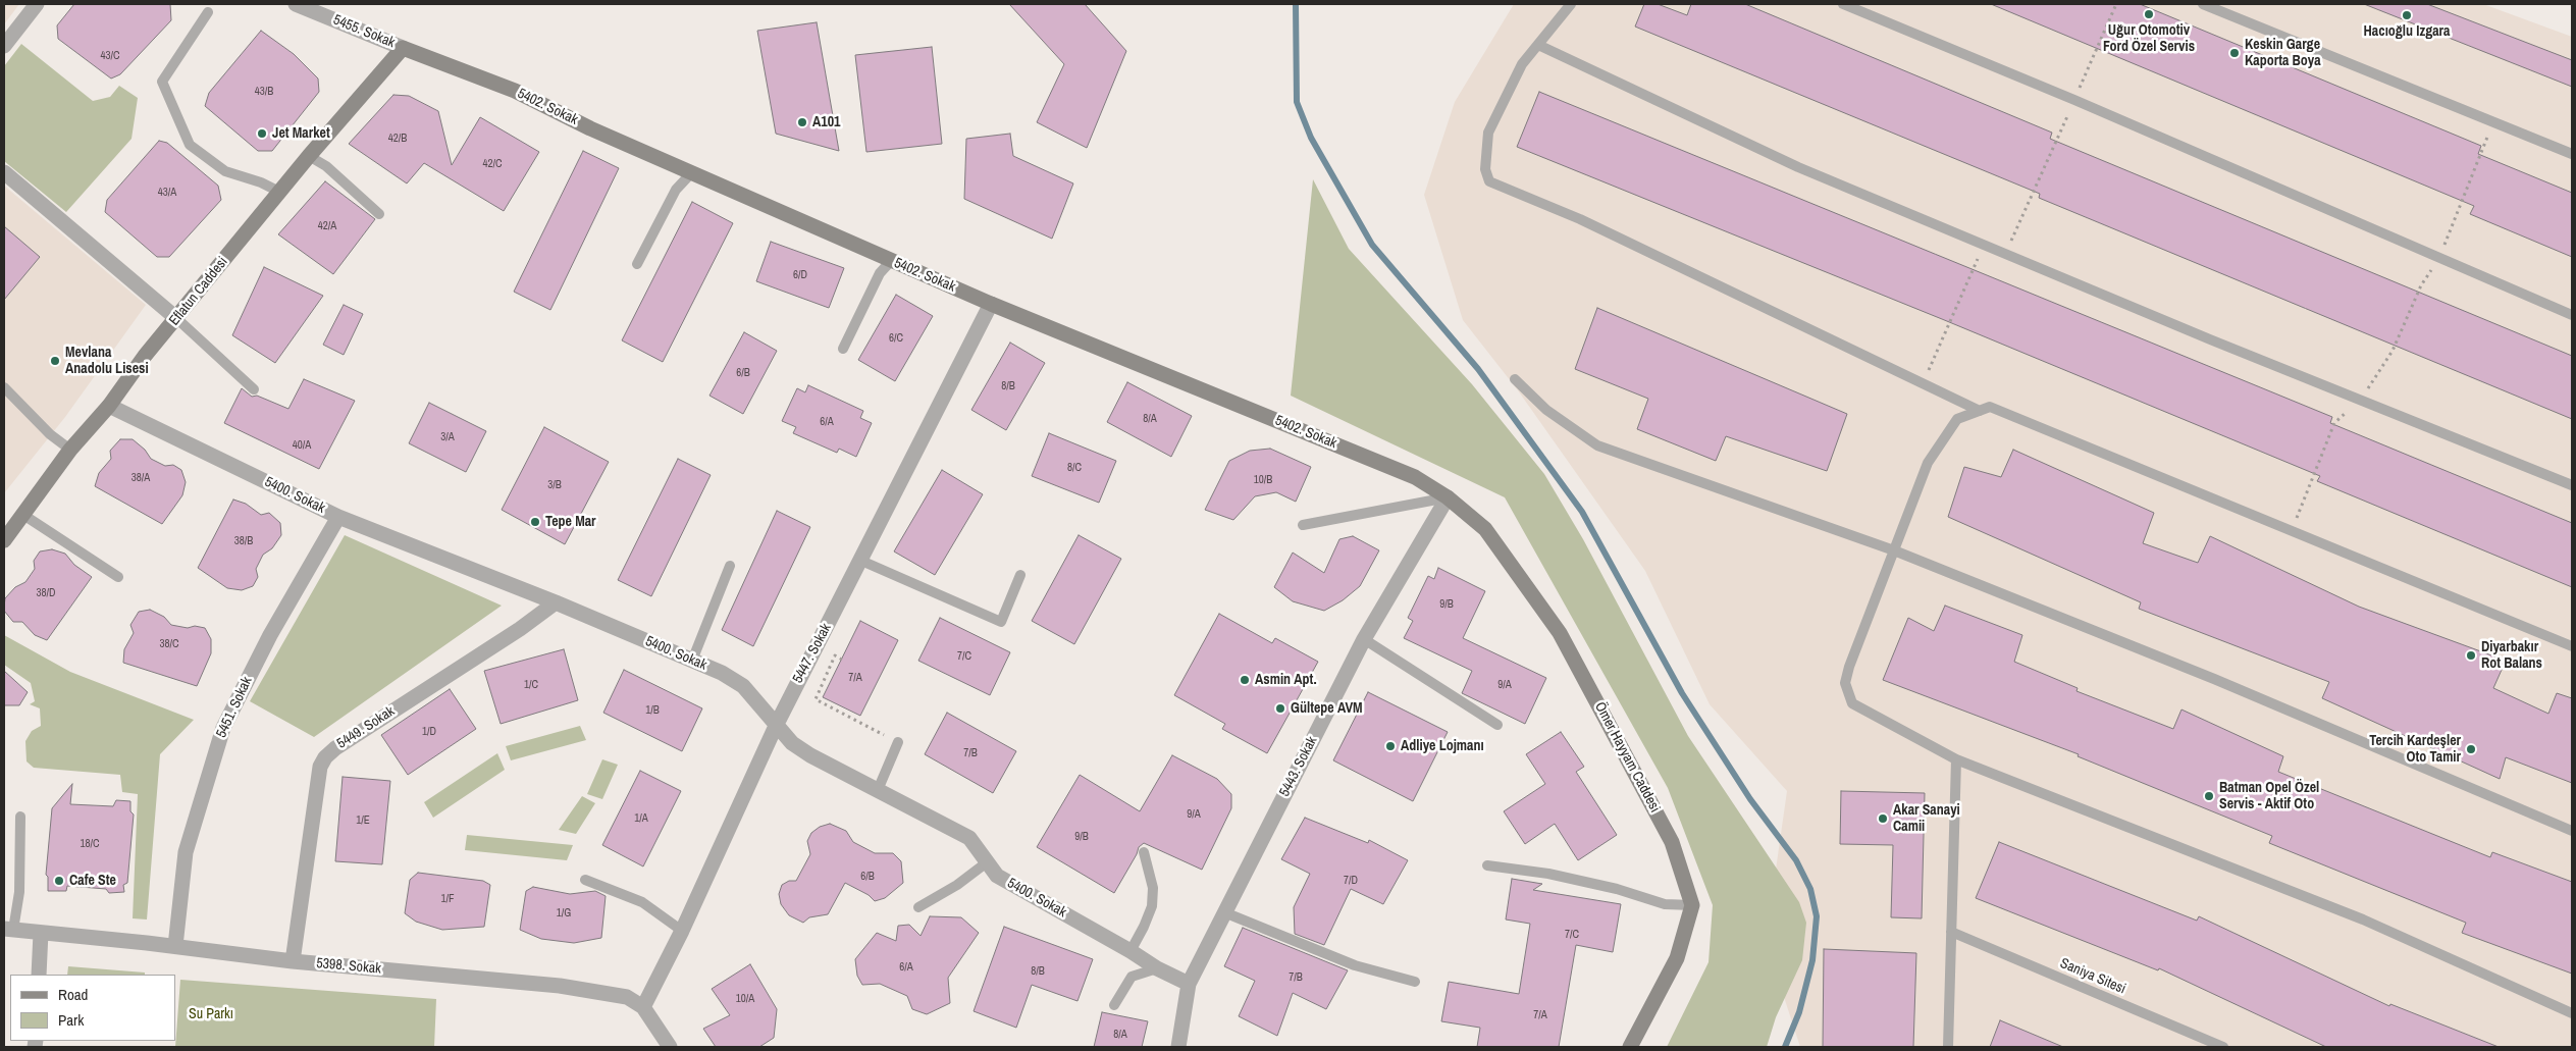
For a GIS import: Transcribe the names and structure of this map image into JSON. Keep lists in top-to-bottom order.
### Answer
{
  "streets": {
    "street": [
      "5455. Sokak",
      "5402. Sokak",
      "Eflatun Caddesi",
      "5400. Sokak",
      "5447. Sokak",
      "5451. Sokak",
      "5449. Sokak",
      "Ömer Hayyam Caddesi",
      "5443. Sokak",
      "5398. Sokak"
    ],
    "lane": ["Saniya Sitesi"]
  },
  "crossings": [
    ["5455. Sokak", "5402. Sokak"],
    ["5455. Sokak", "Eflatun Caddesi"],
    ["5402. Sokak", "Eflatun Caddesi"],
    ["5402. Sokak", "5447. Sokak"],
    ["5402. Sokak", "Ömer Hayyam Caddesi"],
    ["5402. Sokak", "5443. Sokak"],
    ["Eflatun Caddesi", "5400. Sokak"],
    ["5400. Sokak", "5447. Sokak"],
    ["5400. Sokak", "5451. Sokak"],
    ["5400. Sokak", "5449. Sokak"],
    ["5400. Sokak", "5443. Sokak"],
    ["5447. Sokak", "5398. Sokak"],
    ["5451. Sokak", "5398. Sokak"],
    ["5449. Sokak", "5398. Sokak"],
    ["Ömer Hayyam Caddesi", "5443. Sokak"]
  ],
  "parks": ["Su Parkı"],
  "places": [
    "Uğur Otomotiv Ford Özel Servis",
    "Hacıoğlu Izgara",
    "Keskin Garge Kaporta Boya",
    "A101",
    "Jet Market",
    "Mevlana Anadolu Lisesi",
    "Tepe Mar",
    "Diyarbakır Rot Balans",
    "Asmin Apt.",
    "Gültepe AVM",
    "Adliye Lojmanı",
    "Tercih Kardeşler Oto Tamir",
    "Batman Opel Özel Servis - Aktif Oto",
    "Akar Sanayi Camii",
    "Cafe Ste"
  ],
  "house_numbers": [
    "43/C",
    "43/B",
    "42/B",
    "42/C",
    "43/A",
    "42/A",
    "6/D",
    "6/C",
    "6/B",
    "8/B",
    "8/A",
    "6/A",
    "3/A",
    "40/A",
    "8/C",
    "38/A",
    "10/B",
    "3/B",
    "38/B",
    "38/D",
    "9/B",
    "38/C",
    "7/C",
    "7/A",
    "1/C",
    "9/A",
    "1/B",
    "1/D",
    "7/B",
    "9/A",
    "1/A",
    "1/E",
    "9/B",
    "18/C",
    "6/B",
    "7/D",
    "1/F",
    "1/G",
    "7/C",
    "6/A",
    "8/B",
    "7/B",
    "10/A",
    "7/A",
    "8/A"
  ],
  "legend": ["Road", "Park"]
}
